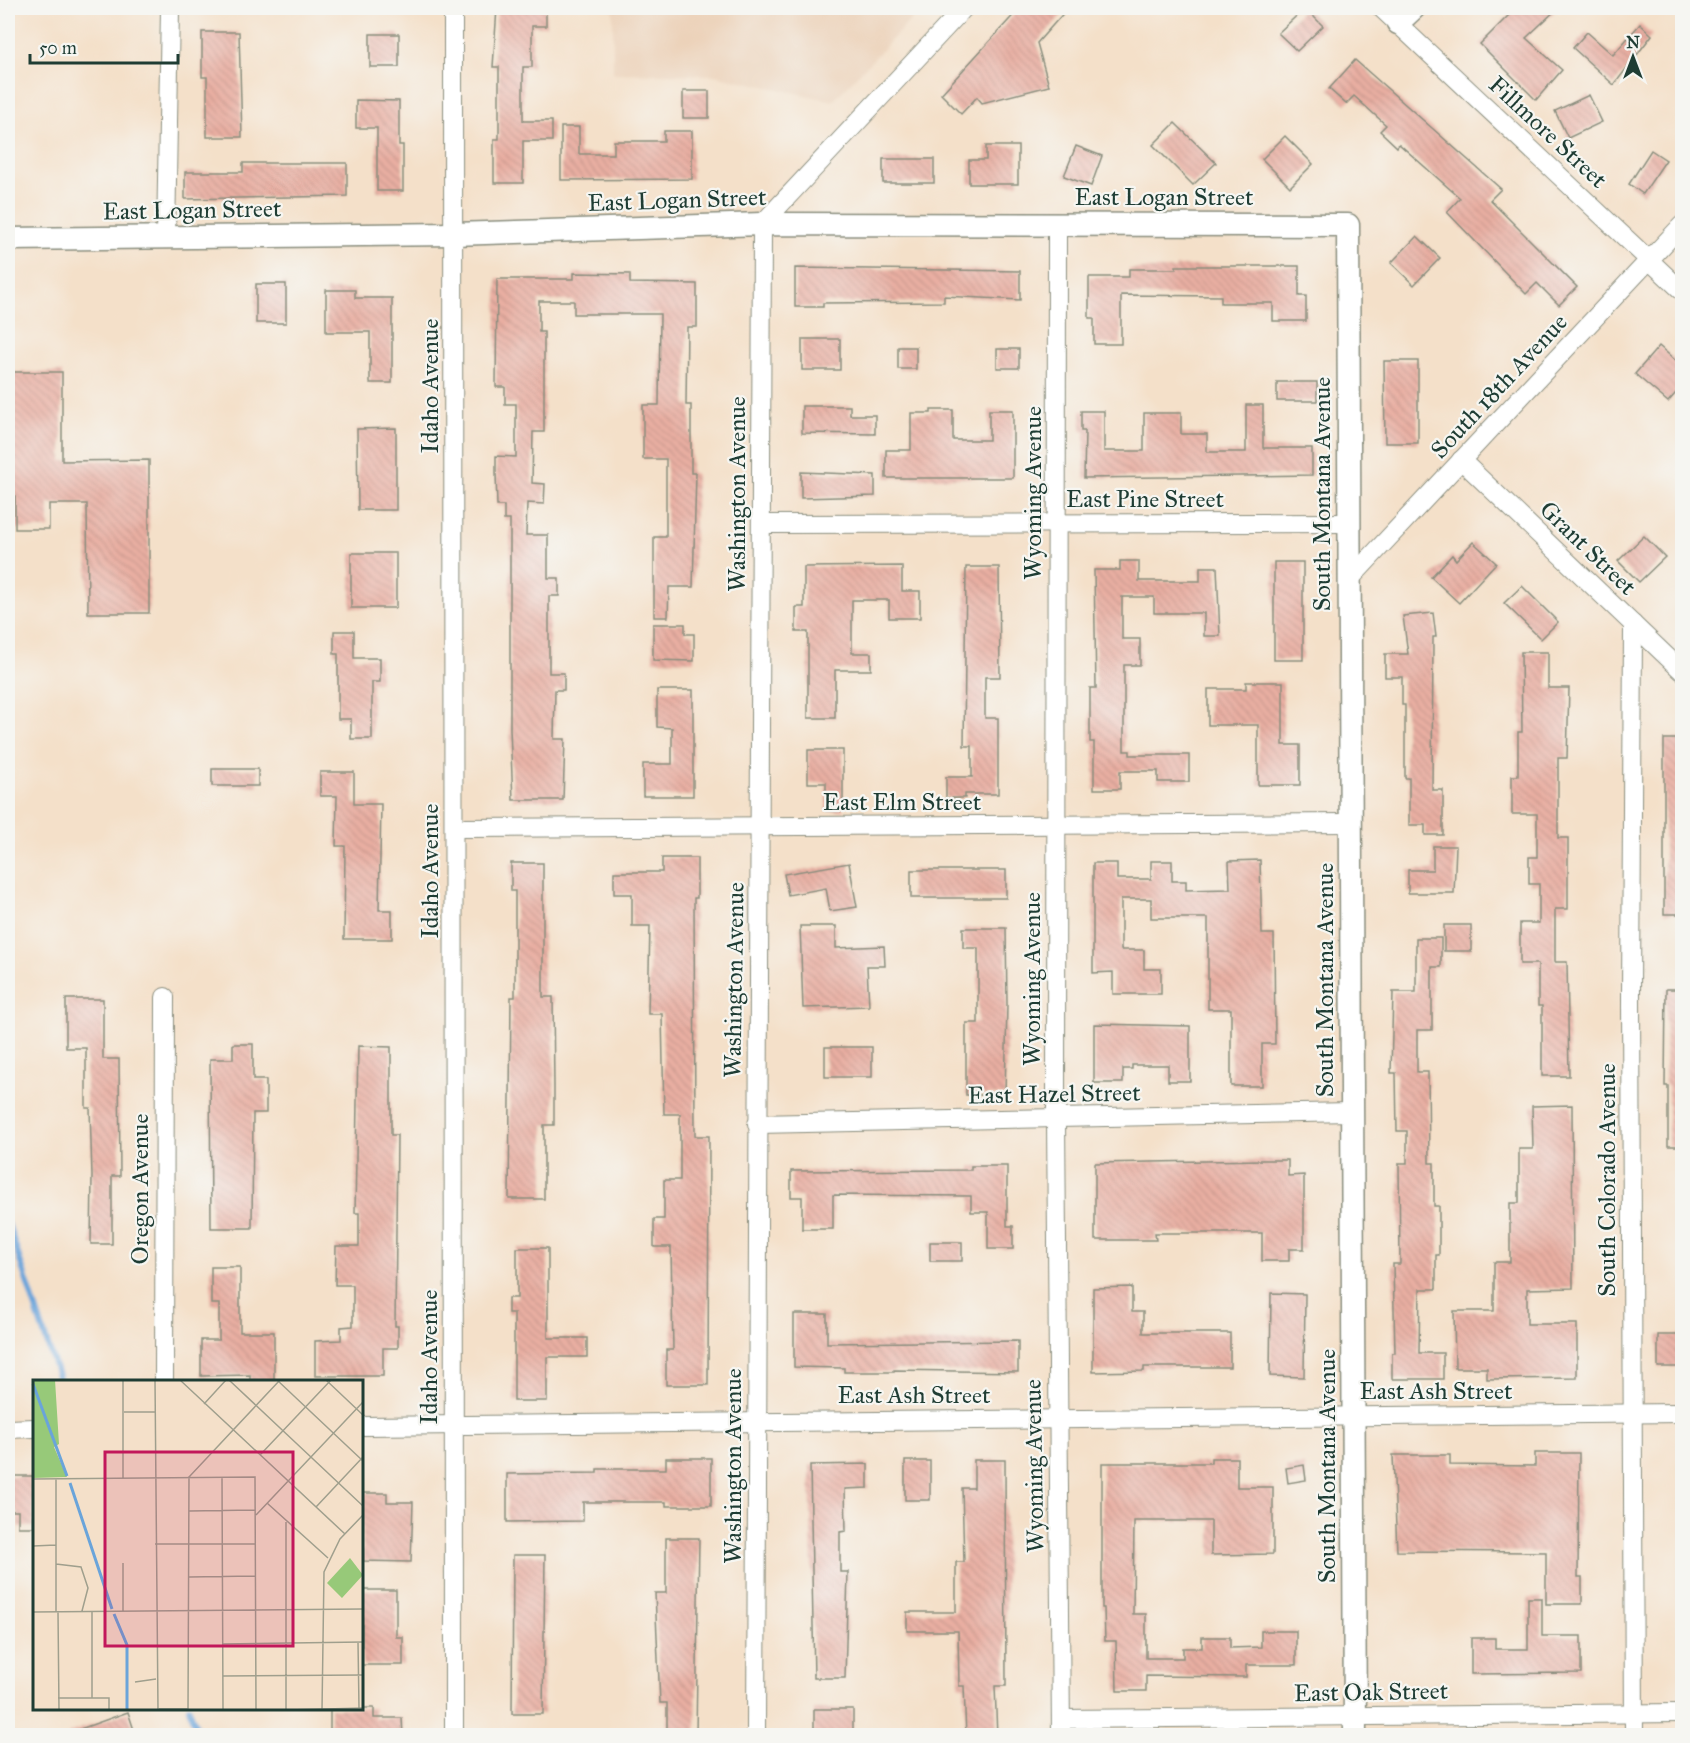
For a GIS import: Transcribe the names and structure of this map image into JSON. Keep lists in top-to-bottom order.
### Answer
{
  "streets": {
    "street": [
      "Fillmore Street",
      "East Logan Street",
      "Idaho Avenue",
      "South 18th Avenue",
      "Wyoming Avenue",
      "Washington Avenue",
      "South Montana Avenue",
      "East Pine Street",
      "Grant Street",
      "East Elm Street",
      "East Hazel Street",
      "South Colorado Avenue",
      "Oregon Avenue",
      "East Ash Street",
      "East Oak Street"
    ]
  },
  "crossings": [
    ["Fillmore Street", "South 18th Avenue"],
    ["East Logan Street", "Idaho Avenue"],
    ["East Logan Street", "Wyoming Avenue"],
    ["East Logan Street", "Washington Avenue"],
    ["East Logan Street", "South Montana Avenue"],
    ["Idaho Avenue", "East Elm Street"],
    ["Idaho Avenue", "East Ash Street"],
    ["South 18th Avenue", "South Montana Avenue"],
    ["South 18th Avenue", "Grant Street"],
    ["Wyoming Avenue", "East Pine Street"],
    ["Wyoming Avenue", "East Elm Street"],
    ["Wyoming Avenue", "East Hazel Street"],
    ["Wyoming Avenue", "East Ash Street"],
    ["Wyoming Avenue", "East Oak Street"],
    ["Washington Avenue", "East Pine Street"],
    ["Washington Avenue", "East Elm Street"],
    ["Washington Avenue", "East Hazel Street"],
    ["Washington Avenue", "East Ash Street"],
    ["South Montana Avenue", "East Pine Street"],
    ["South Montana Avenue", "East Elm Street"],
    ["South Montana Avenue", "East Hazel Street"],
    ["South Montana Avenue", "East Ash Street"],
    ["South Montana Avenue", "East Oak Street"],
    ["Grant Street", "South Colorado Avenue"],
    ["South Colorado Avenue", "East Ash Street"],
    ["South Colorado Avenue", "East Oak Street"]
  ],
  "scale_bar": "50 m",
  "north": "top"
}
